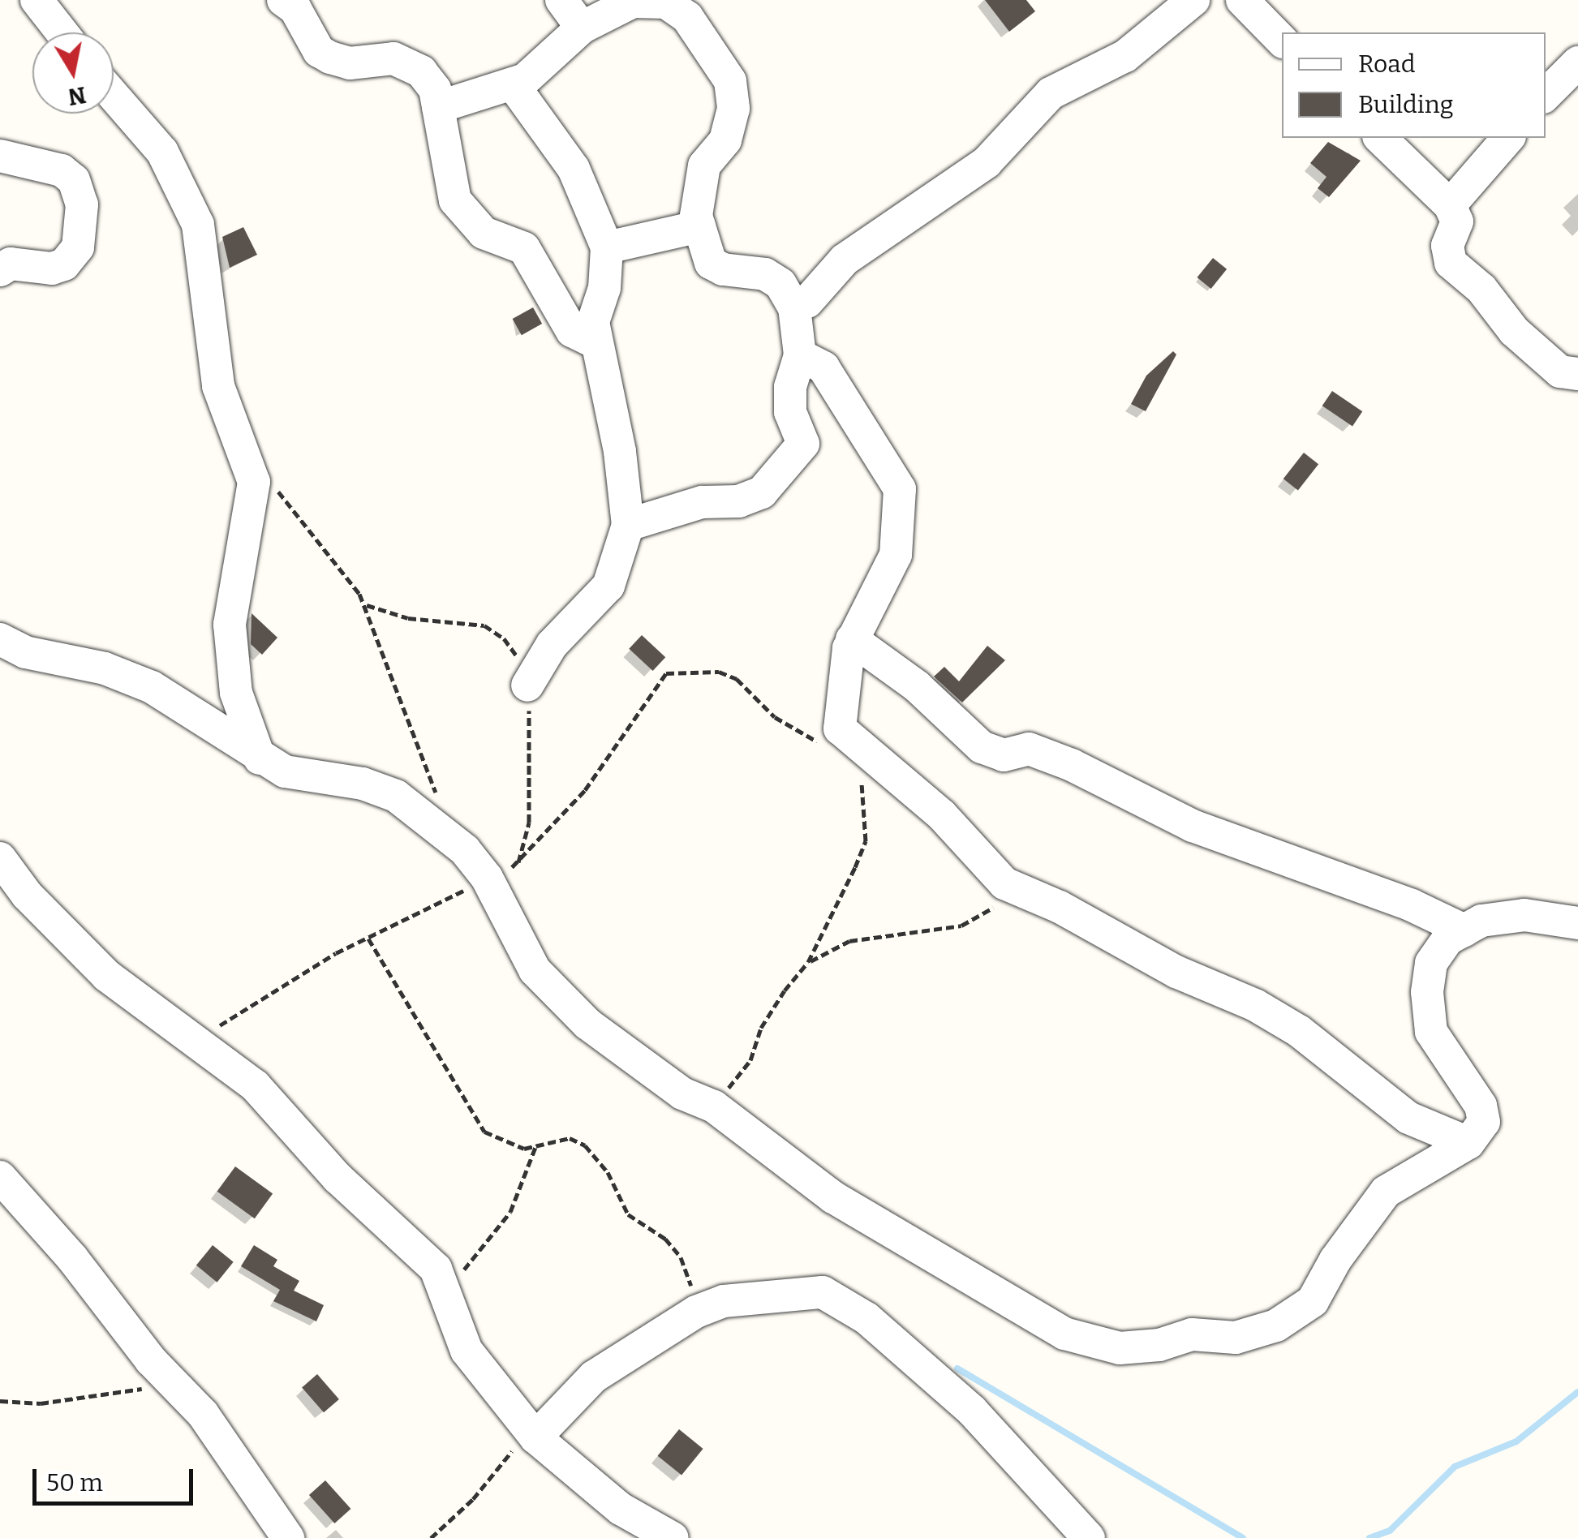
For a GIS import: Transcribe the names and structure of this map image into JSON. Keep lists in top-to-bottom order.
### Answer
{
  "legend": ["Road", "Building"],
  "scale_bar": "50 m",
  "north": "bottom"
}
